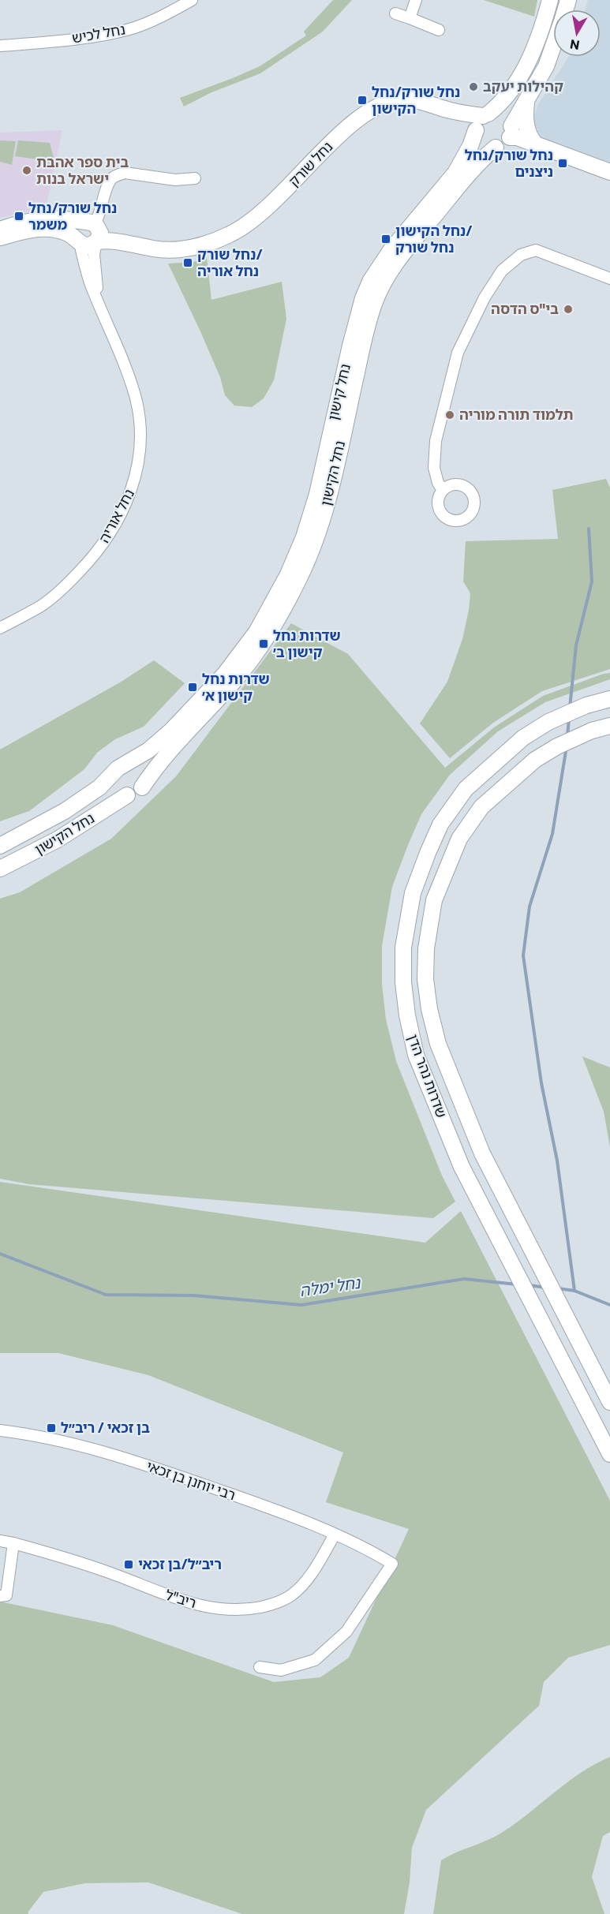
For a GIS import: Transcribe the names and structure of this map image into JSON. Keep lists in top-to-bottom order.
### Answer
{
  "streets": {
    "main road": [
      "נחל שורק",
      "נחל קישון",
      "נחל הקישון",
      "שדרות נהר הדן"
    ],
    "street": [
      "נחל לכיש",
      "נחל אוריה",
      "רבי יוחנן בן זכאי",
      "ריב\"ל"
    ]
  },
  "crossings": [
    ["נחל שורק", "נחל קישון"],
    ["נחל שורק", "נחל הקישון"],
    ["נחל שורק", "נחל אוריה"],
    ["נחל קישון", "נחל הקישון"],
    ["רבי יוחנן בן זכאי", "ריב\"ל"]
  ],
  "water": ["נחל ימלה"],
  "places": {
    "other": [
      "קהילות יעקב",
      "בית ספר אהבת ישראל בנות",
      "בי\"ס הדסה",
      "תלמוד תורה מוריה"
    ],
    "transit": [
      "נחל שורק/נחל הקישון",
      "נחל שורק/נחל ניצנים",
      "נחל שורק/נחל משמר",
      "נחל הקישון/ נחל שורק",
      "נחל שורק/ נחל אוריה",
      "שדרות נחל קישון ב׳",
      "שדרות נחל קישון א׳",
      "בן זכאי / ריב״ל",
      "ריב״ל/בן זכאי"
    ]
  },
  "north": "bottom"
}
